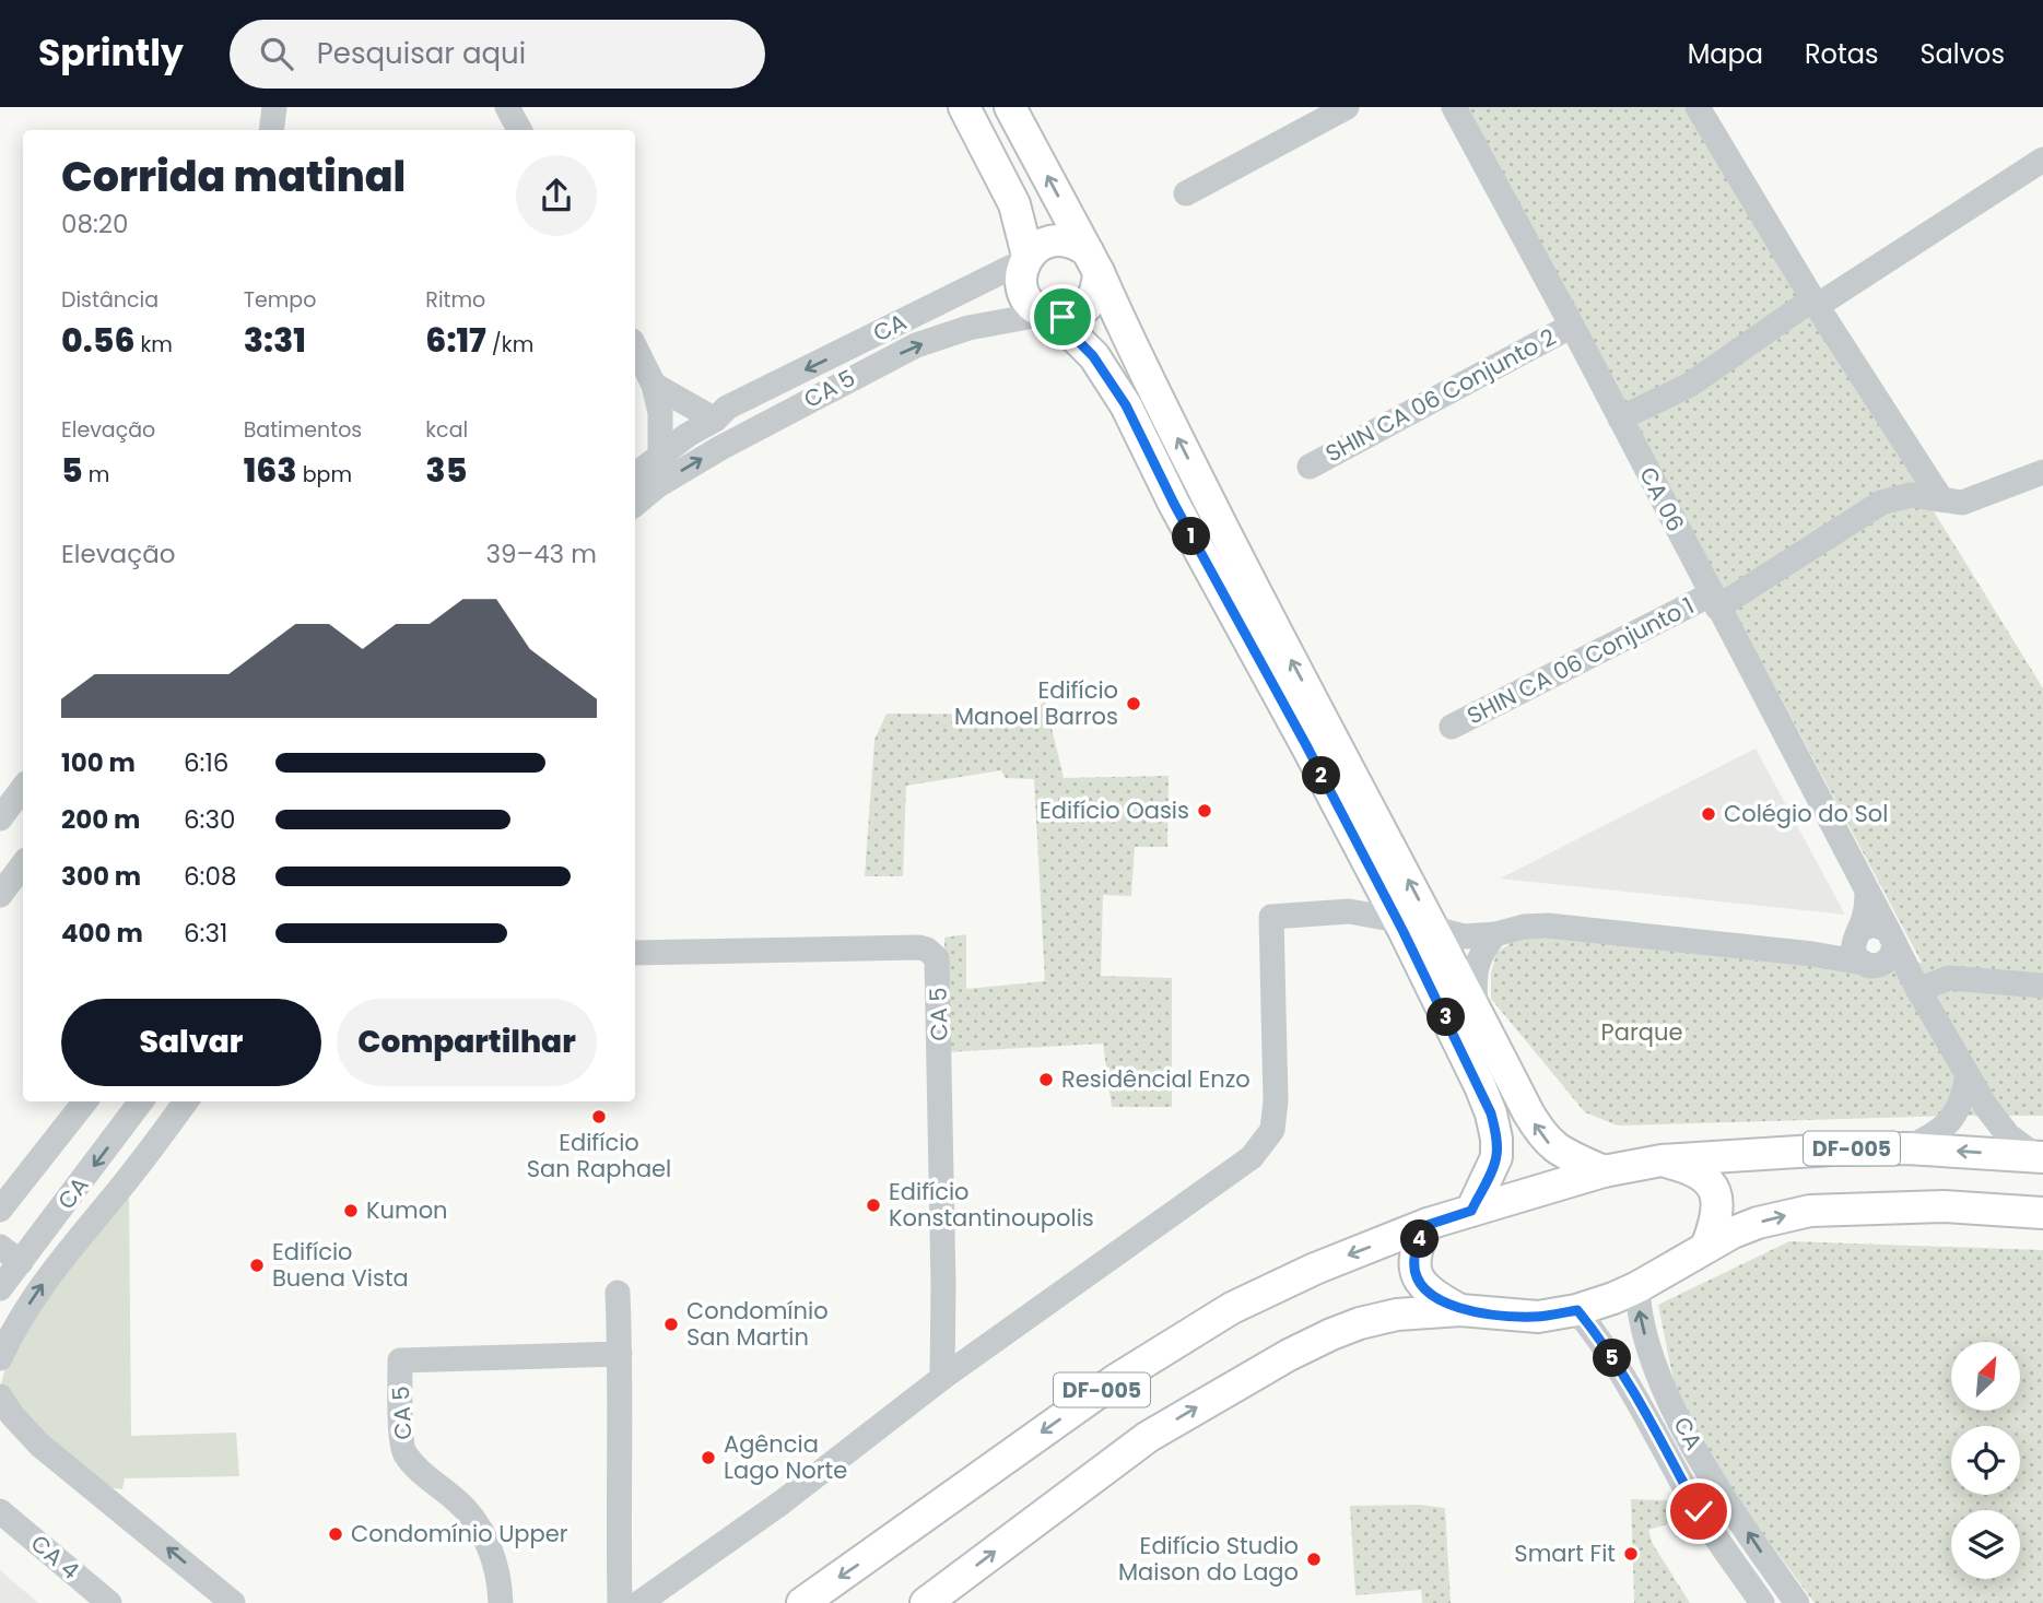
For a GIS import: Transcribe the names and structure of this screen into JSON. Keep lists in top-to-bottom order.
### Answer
{
  "streets": {
    "main road": ["DF-005"],
    "street": [
      "CA",
      "CA 5",
      "SHIN CA 06 Conjunto 2",
      "CA 06",
      "SHIN CA 06 Conjunto 1",
      "CA 4"
    ]
  },
  "crossings": [
    ["CA", "CA 5"],
    ["CA", "DF-005"],
    ["SHIN CA 06 Conjunto 2", "CA 06"],
    ["CA 06", "SHIN CA 06 Conjunto 1"],
    ["CA 06", "DF-005"]
  ],
  "parks": ["Parque"],
  "places": [
    "Edifício Manoel Barros",
    "Edifício Oasis",
    "Colégio do Sol",
    "Residêncial Enzo",
    "Edifício San Raphael",
    "Edifício Konstantinoupolis",
    "Kumon",
    "Edifício Buena Vista",
    "Condomínio San Martin",
    "Agência Lago Norte",
    "Condomínio Upper",
    "Smart Fit",
    "Edifício Studio Maison do Lago"
  ],
  "north": "top right",
  "page": {
    "header": "Sprintly",
    "search": "Pesquisar aqui",
    "nav": ["Mapa", "Rotas", "Salvos"],
    "heading": ["Corrida matinal", "08:20"],
    "stats": [
      ["Distância", "0.56 km"],
      ["Tempo", "3:31"],
      ["Ritmo", "6:17 /km"],
      ["Elevação", "5 m"],
      ["Batimentos", "163 bpm"],
      ["kcal", "35"]
    ],
    "pins": [
      "1",
      "2",
      "3",
      "4",
      "5"
    ],
    "chart": ["Elevação", "39–43 m"],
    "list": [
      {
        "name": "100 m",
        "note": "6:16"
      },
      {
        "name": "200 m",
        "note": "6:30"
      },
      {
        "name": "300 m",
        "note": "6:08"
      },
      {
        "name": "400 m",
        "note": "6:31"
      }
    ],
    "buttons": ["Salvar", "Compartilhar"]
  }
}
